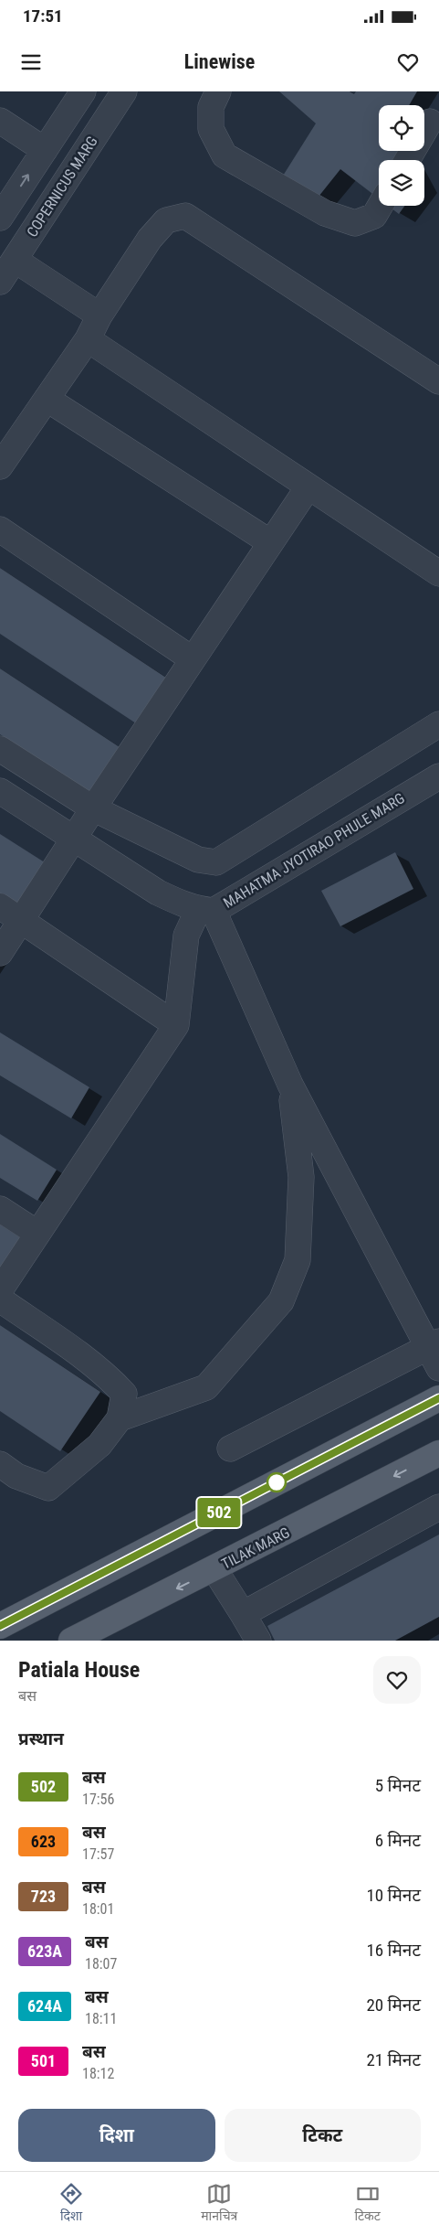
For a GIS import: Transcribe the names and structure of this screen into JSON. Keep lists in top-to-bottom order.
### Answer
{
  "streets": {
    "main road": ["TILAK MARG"],
    "street": ["COPERNICUS MARG", "MAHATMA JYOTIRAO PHULE MARG"]
  },
  "lines": ["bus line 502"],
  "page": {
    "status": "17:51",
    "header": "Linewise",
    "on_map": "502",
    "heading": [
      ["Patiala House", "बस"],
      "प्रस्थान"
    ],
    "list": [
      {
        "mark": "502",
        "name": "बस",
        "note": "17:56",
        "value": "5 मिनट"
      },
      {
        "mark": "623",
        "name": "बस",
        "note": "17:57",
        "value": "6 मिनट"
      },
      {
        "mark": "723",
        "name": "बस",
        "note": "18:01",
        "value": "10 मिनट"
      },
      {
        "mark": "623A",
        "name": "बस",
        "note": "18:07",
        "value": "16 मिनट"
      },
      {
        "mark": "624A",
        "name": "बस",
        "note": "18:11",
        "value": "20 मिनट"
      },
      {
        "mark": "501",
        "name": "बस",
        "note": "18:12",
        "value": "21 मिनट"
      }
    ],
    "buttons": ["दिशा", "टिकट"],
    "tabs": ["दिशा", "मानचित्र", "टिकट"]
  }
}
